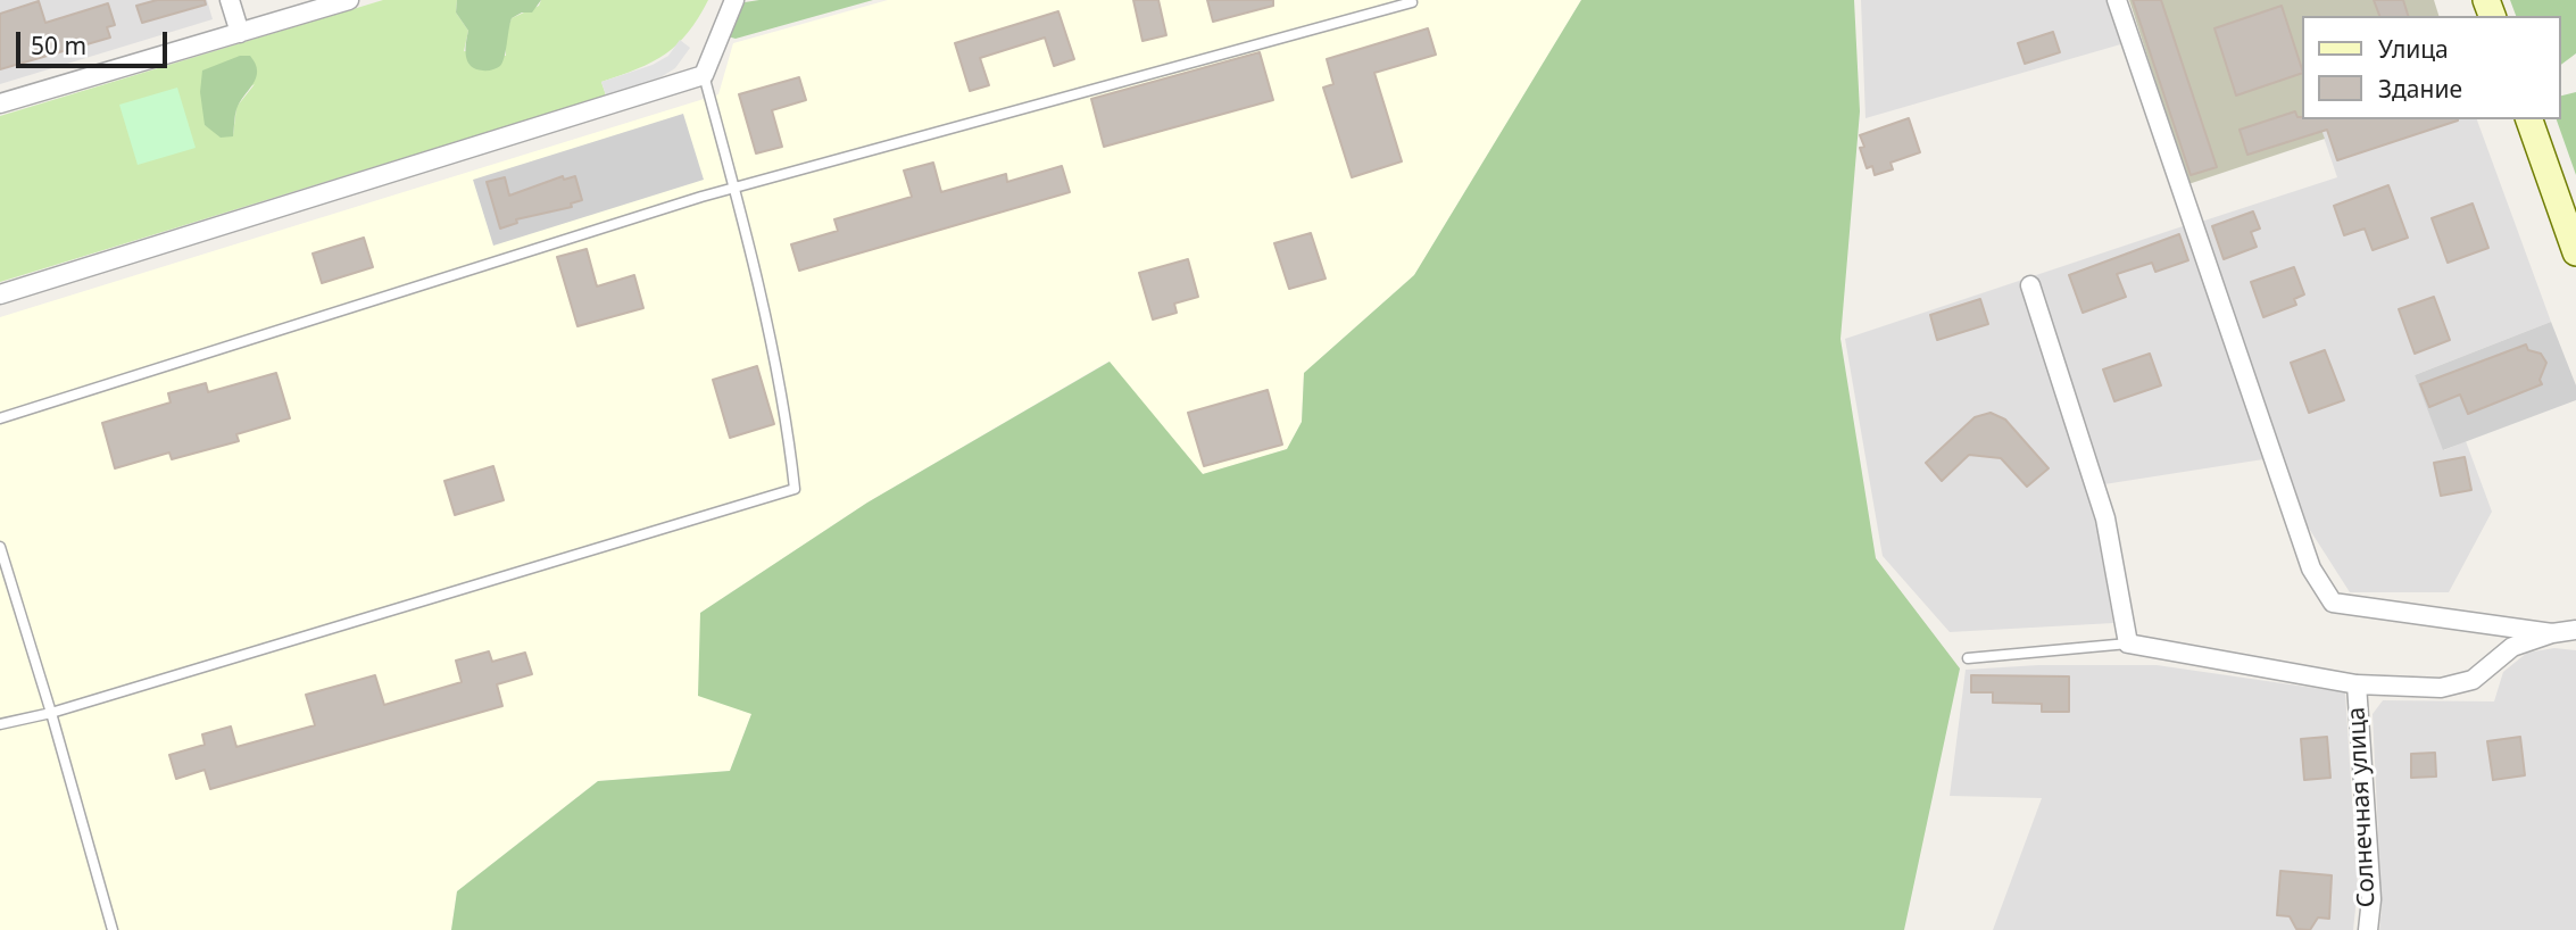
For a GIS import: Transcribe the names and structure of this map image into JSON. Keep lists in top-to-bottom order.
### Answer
{
  "streets": {
    "street": ["Солнечная улица"]
  },
  "legend": ["Улица", "Здание"],
  "scale_bar": "50 m"
}
